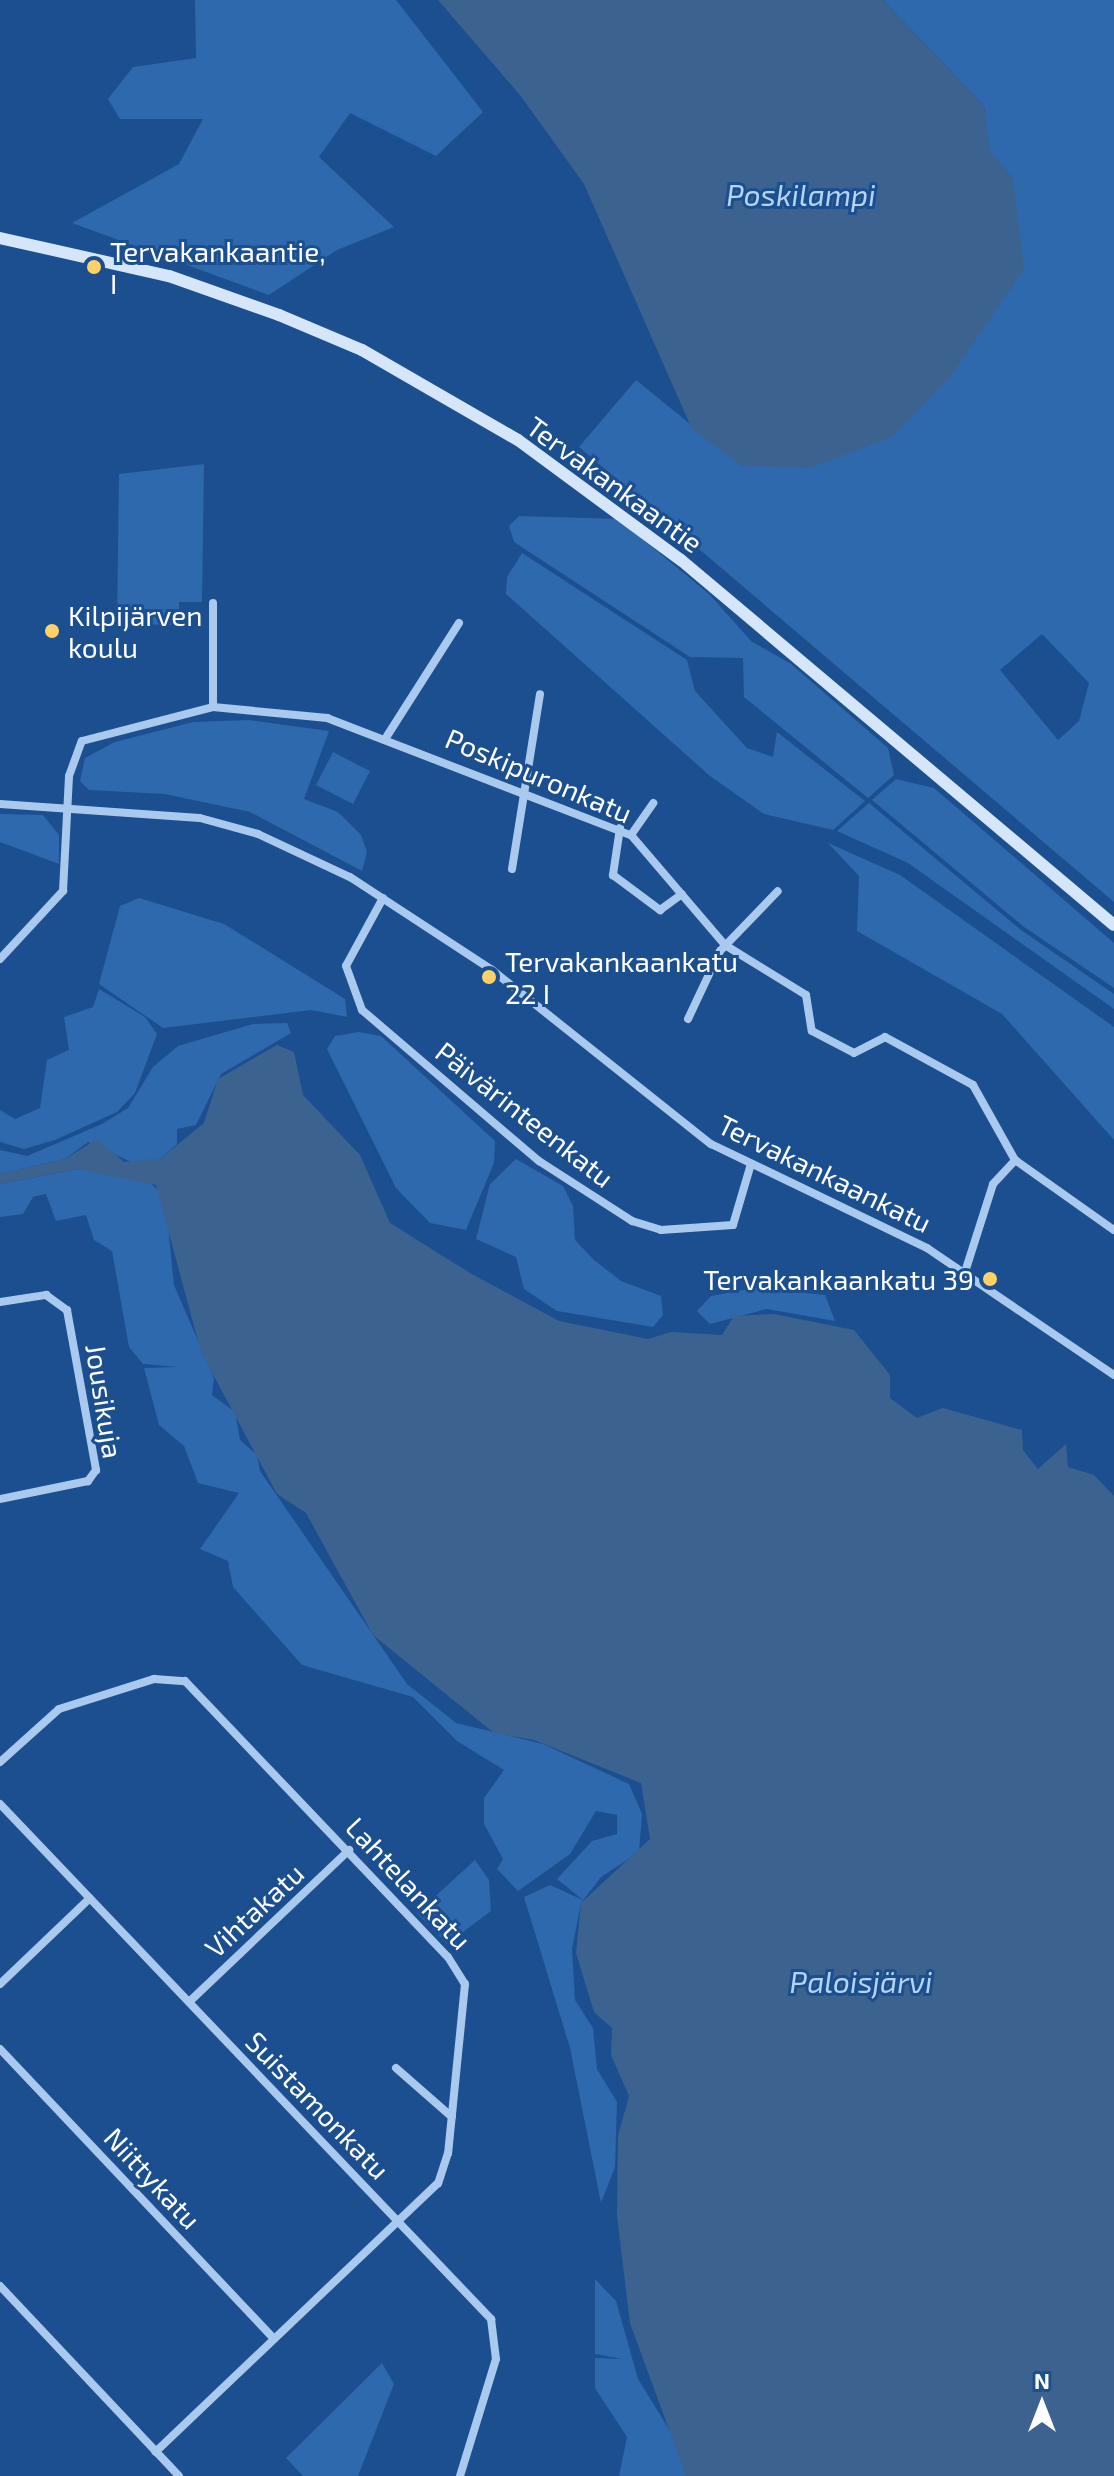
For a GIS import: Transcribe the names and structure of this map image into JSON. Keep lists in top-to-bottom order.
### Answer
{
  "streets": {
    "street": [
      "Tervakankaantie",
      "Poskipuronkatu",
      "Päivärinteenkatu",
      "Tervakankaankatu",
      "Jousikuja",
      "Lahtelankatu",
      "Vihtakatu",
      "Suistamonkatu",
      "Niittykatu"
    ]
  },
  "crossings": [
    ["Poskipuronkatu", "Tervakankaankatu"],
    ["Päivärinteenkatu", "Tervakankaankatu"],
    ["Lahtelankatu", "Vihtakatu"],
    ["Lahtelankatu", "Suistamonkatu"],
    ["Lahtelankatu", "Niittykatu"],
    ["Vihtakatu", "Suistamonkatu"]
  ],
  "water": ["Poskilampi", "Paloisjärvi"],
  "places": [
    "Tervakankaantie, I",
    "Kilpijärven koulu",
    "Tervakankaankatu 22 I",
    "Tervakankaankatu 39"
  ],
  "north": "top"
}
